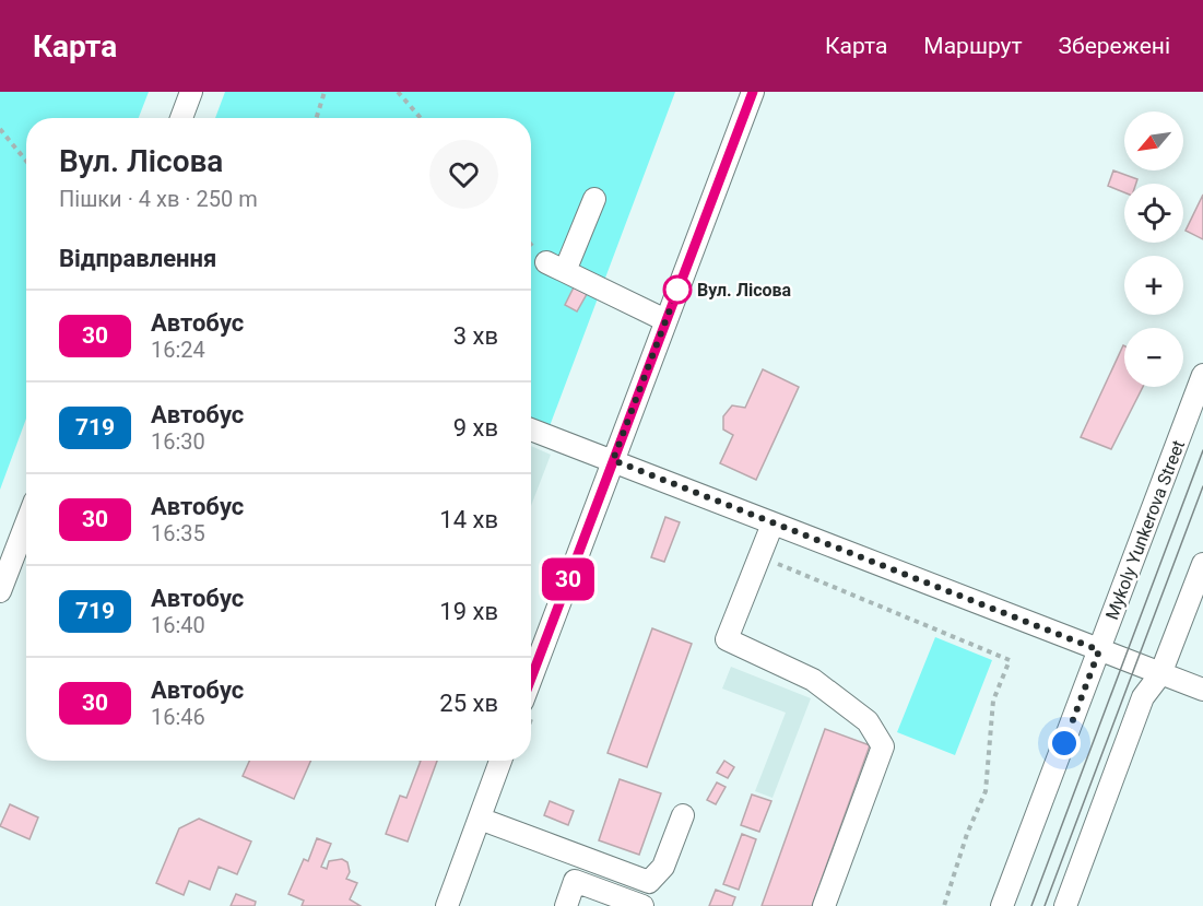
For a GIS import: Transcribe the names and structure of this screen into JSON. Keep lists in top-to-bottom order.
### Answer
{
  "streets": {
    "street": ["Mykoly Yunkerova Street"]
  },
  "places": ["Вул. Лісова"],
  "lines": ["bus line 30"],
  "north": "bottom left",
  "page": {
    "header": "Карта",
    "nav": ["Карта", "Маршрут", "Збережені"],
    "on_map": "30",
    "map_buttons": ["+", "−"],
    "heading": [
      ["Вул. Лісова", "Пішки · 4 хв · 250 m"],
      "Відправлення"
    ],
    "list": [
      {
        "mark": "30",
        "name": "Автобус",
        "note": "16:24",
        "value": "3 хв"
      },
      {
        "mark": "719",
        "name": "Автобус",
        "note": "16:30",
        "value": "9 хв"
      },
      {
        "mark": "30",
        "name": "Автобус",
        "note": "16:35",
        "value": "14 хв"
      },
      {
        "mark": "719",
        "name": "Автобус",
        "note": "16:40",
        "value": "19 хв"
      },
      {
        "mark": "30",
        "name": "Автобус",
        "note": "16:46",
        "value": "25 хв"
      }
    ]
  }
}
